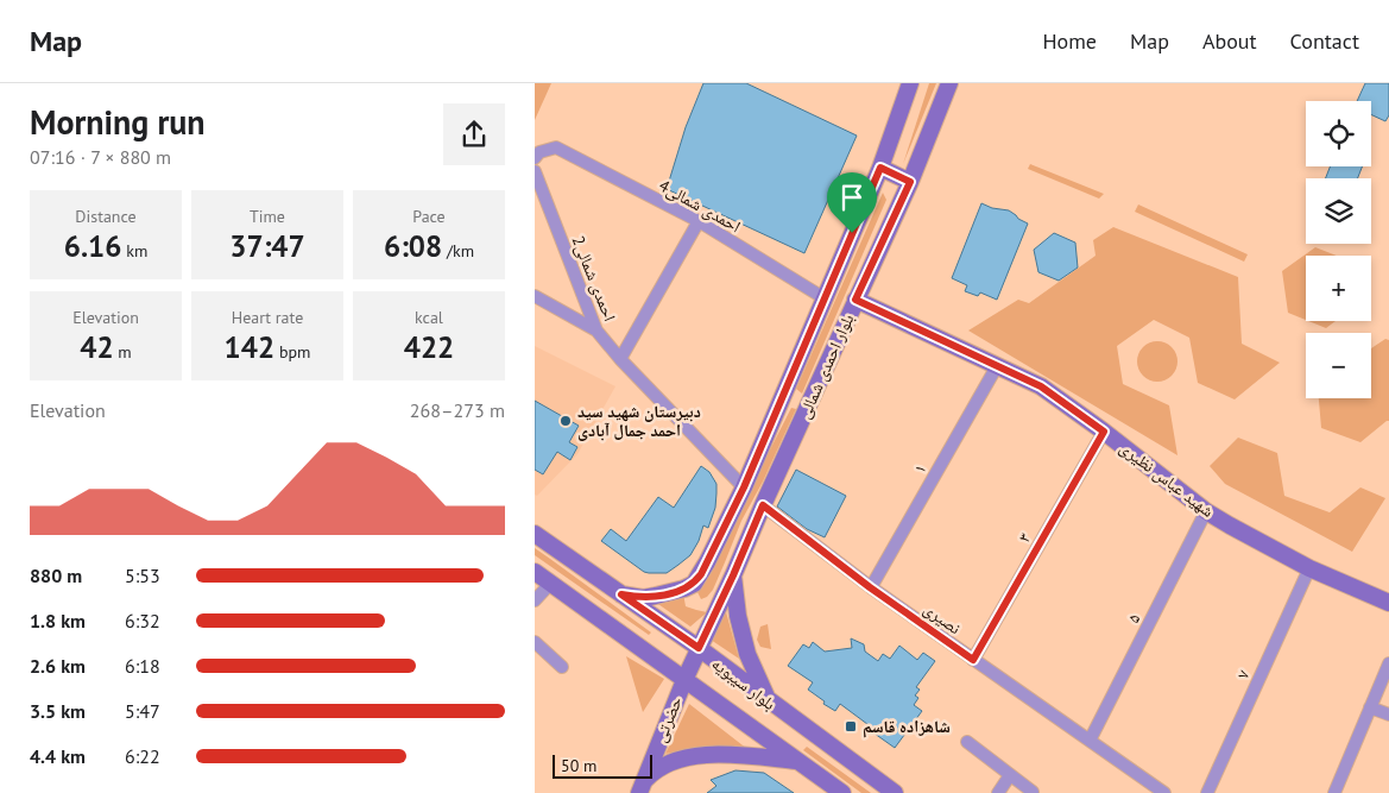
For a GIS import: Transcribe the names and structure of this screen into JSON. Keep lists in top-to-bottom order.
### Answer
{
  "streets": {
    "main road": [
      "بلوار احمدی شمالی",
      "شهید عباس نظیری",
      "بلوار سیبویه",
      "حضرتی"
    ],
    "street": [
      "4احمدی شمالی",
      "2احمدی شمالی",
      "۱",
      "۳",
      "نصیری",
      "۵",
      "۷"
    ]
  },
  "crossings": [
    ["4احمدی شمالی", "بلوار احمدی شمالی"],
    ["2احمدی شمالی", "بلوار احمدی شمالی"],
    ["بلوار احمدی شمالی", "شهید عباس نظیری"],
    ["بلوار احمدی شمالی", "نصیری"],
    ["بلوار احمدی شمالی", "بلوار سیبویه"],
    ["بلوار احمدی شمالی", "حضرتی"],
    ["۱", "شهید عباس نظیری"],
    ["۱", "نصیری"],
    ["شهید عباس نظیری", "۳"],
    ["شهید عباس نظیری", "۵"],
    ["شهید عباس نظیری", "۷"],
    ["۳", "نصیری"],
    ["نصیری", "۵"],
    ["بلوار سیبویه", "حضرتی"]
  ],
  "places": {
    "other": ["دبیرستان شهید سید احمد جمال آبادی"],
    "transit": ["شاهزاده قاسم"]
  },
  "scale_bar": "50 m",
  "page": {
    "header": "Map",
    "nav": [
      "Home",
      "Map",
      "About",
      "Contact"
    ],
    "heading": ["Morning run", "07:16 · 7 × 880 m"],
    "map_buttons": ["+", "−"],
    "stats": [
      ["Distance", "6.16 km"],
      ["Time", "37:47"],
      ["Pace", "6:08 /km"],
      ["Elevation", "42 m"],
      ["Heart rate", "142 bpm"],
      ["kcal", "422"]
    ],
    "chart": ["Elevation", "268–273 m"],
    "list": [
      {
        "name": "880 m",
        "note": "5:53"
      },
      {
        "name": "1.8 km",
        "note": "6:32"
      },
      {
        "name": "2.6 km",
        "note": "6:18"
      },
      {
        "name": "3.5 km",
        "note": "5:47"
      },
      {
        "name": "4.4 km",
        "note": "6:22"
      }
    ],
    "scale": "50 m"
  }
}
